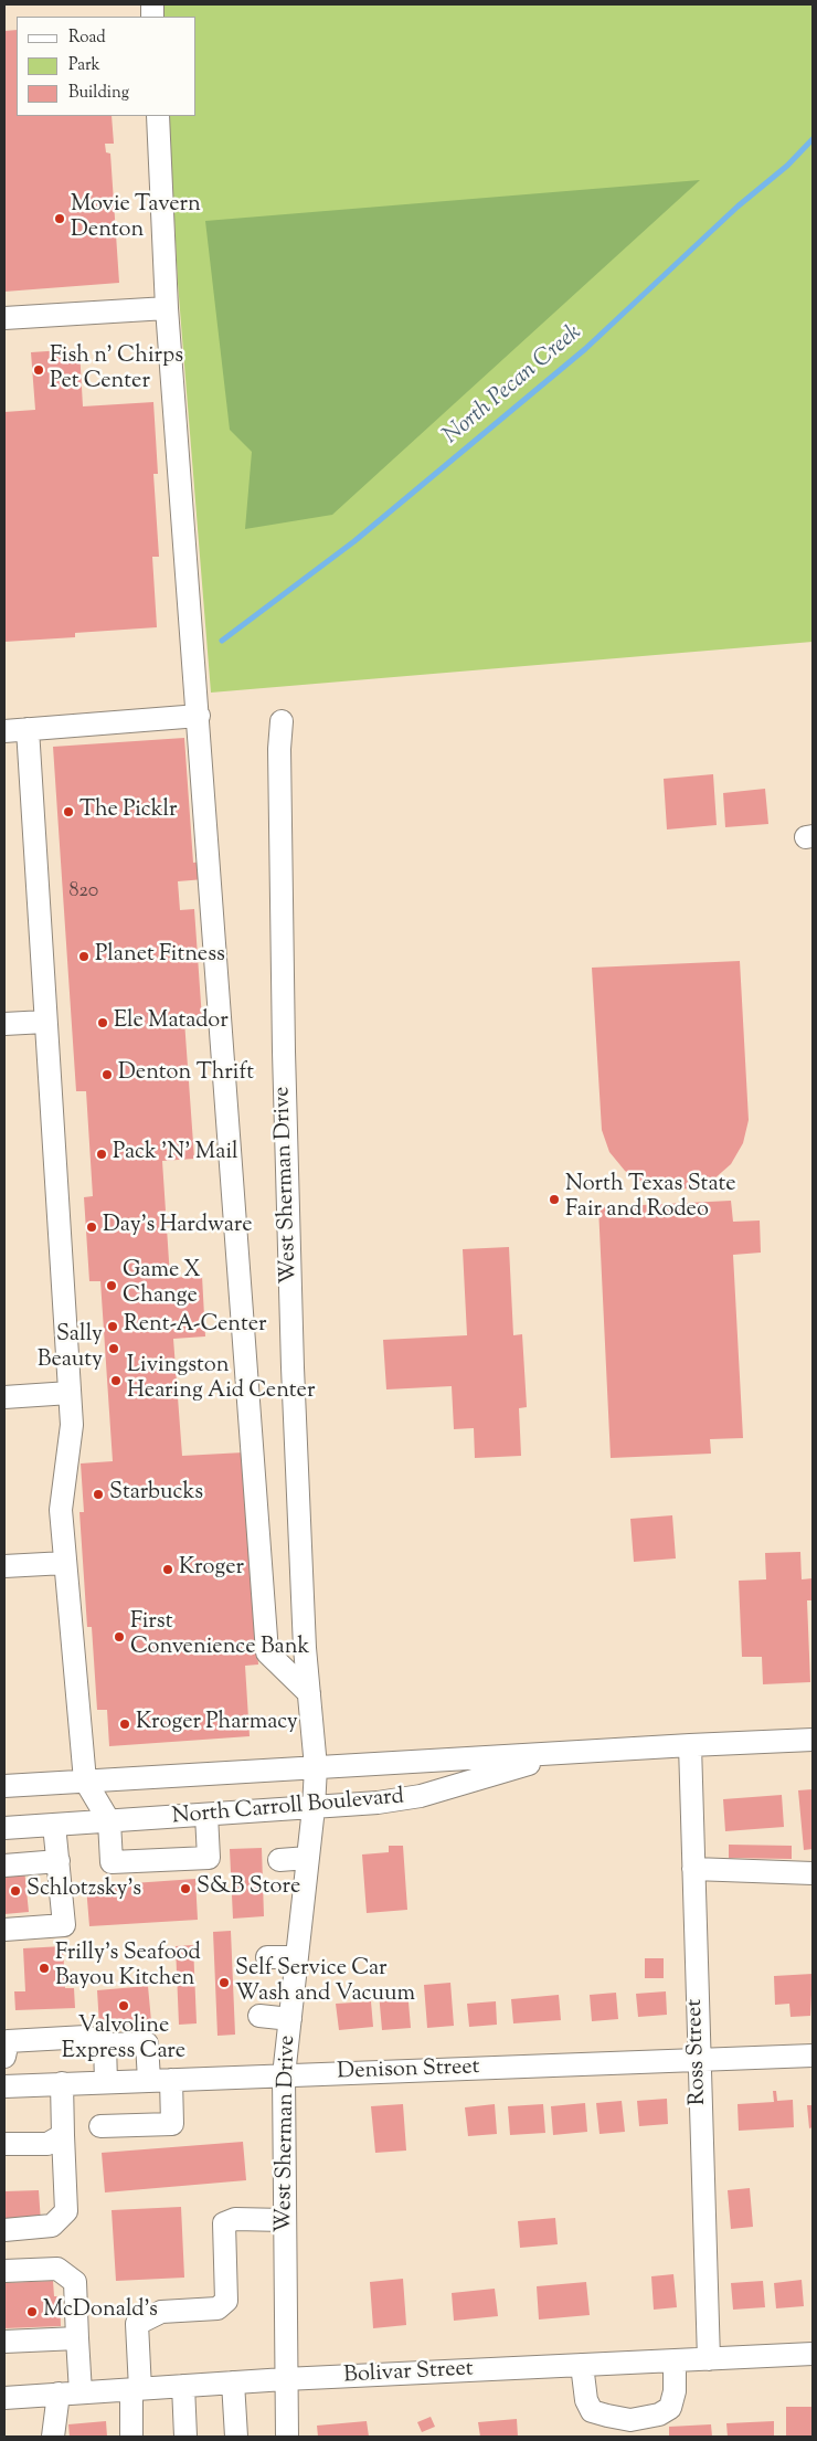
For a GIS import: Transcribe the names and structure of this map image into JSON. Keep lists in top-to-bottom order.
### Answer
{
  "streets": {
    "street": [
      "West Sherman Drive",
      "North Carroll Boulevard",
      "Ross Street",
      "Denison Street",
      "Bolivar Street"
    ]
  },
  "crossings": [
    ["West Sherman Drive", "North Carroll Boulevard"],
    ["West Sherman Drive", "Denison Street"],
    ["West Sherman Drive", "Bolivar Street"],
    ["North Carroll Boulevard", "Ross Street"],
    ["Ross Street", "Denison Street"],
    ["Ross Street", "Bolivar Street"]
  ],
  "water": ["North Pecan Creek"],
  "places": [
    "Movie Tavern Denton",
    "Fish n' Chirps Pet Center",
    "The Picklr",
    "Planet Fitness",
    "Ele Matador",
    "Denton Thrift",
    "Pack 'N' Mail",
    "North Texas State Fair and Rodeo",
    "Day's Hardware",
    "Game X Change",
    "Rent-A-Center",
    "Sally Beauty",
    "Livingston Hearing Aid Center",
    "Starbucks",
    "Kroger",
    "First Convenience Bank",
    "Kroger Pharmacy",
    "S&B Store",
    "Schlotzsky's",
    "Frilly's Seafood Bayou Kitchen",
    "Self Service Car Wash and Vacuum",
    "Valvoline Express Care",
    "McDonald's"
  ],
  "house_numbers": ["820"],
  "legend": ["Road", "Park", "Building"]
}
